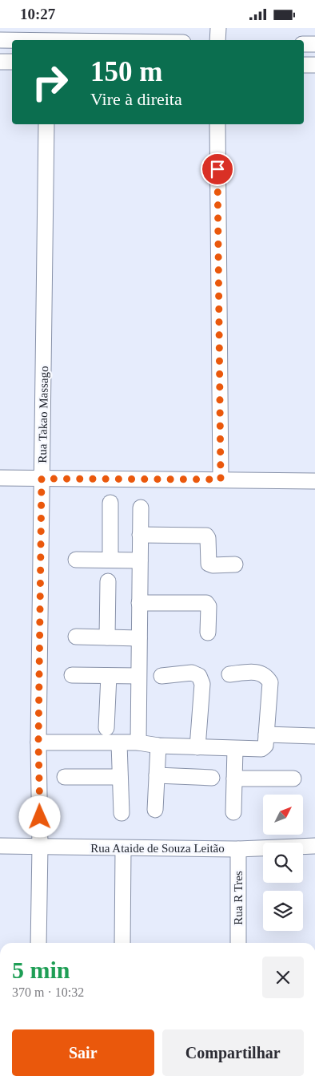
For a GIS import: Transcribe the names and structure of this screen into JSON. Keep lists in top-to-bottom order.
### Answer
{
  "streets": {
    "street": ["Rua Takao Massago", "Rua Ataide de Souza Leitão", "Rua R Tres"]
  },
  "crossings": [
    ["Rua Takao Massago", "Rua Ataide de Souza Leitão"],
    ["Rua Ataide de Souza Leitão", "Rua R Tres"]
  ],
  "north": "top right",
  "page": {
    "status": "10:27",
    "turn": ["150 m", "Vire à direita"],
    "heading": ["5 min", "370 m · 10:32"],
    "buttons": ["Sair", "Compartilhar"]
  }
}
